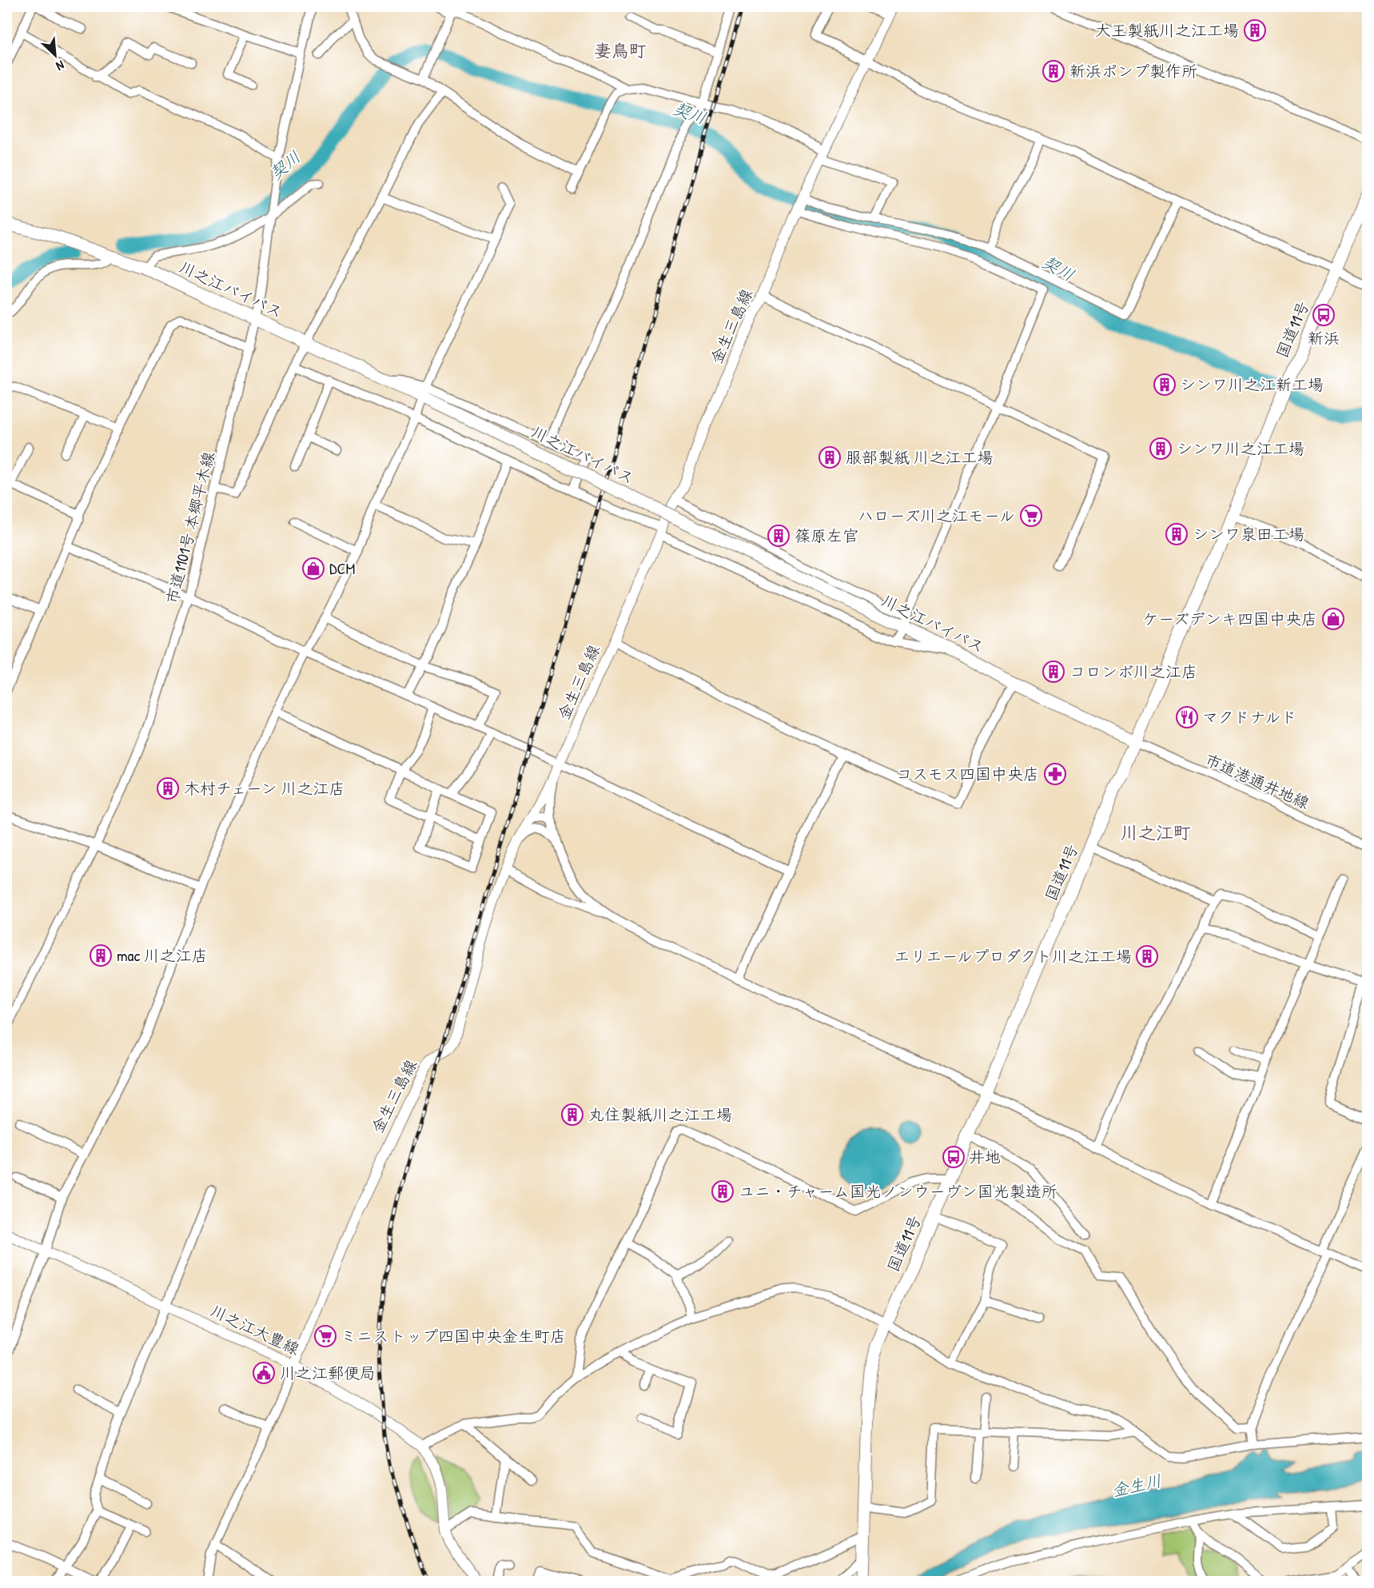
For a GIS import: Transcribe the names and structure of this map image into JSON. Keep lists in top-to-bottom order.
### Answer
{
  "streets": {
    "highway": ["川之江バイパス", "国道11号"],
    "main road": ["金生三島線", "川之江大豊線"],
    "street": ["市道1101号 本郷平木線", "市道港通井地線"]
  },
  "crossings": [
    ["川之江バイパス", "国道11号"],
    ["川之江バイパス", "市道1101号 本郷平木線"],
    ["川之江バイパス", "市道港通井地線"],
    ["金生三島線", "川之江大豊線"],
    ["国道11号", "市道港通井地線"]
  ],
  "districts": ["妻鳥町", "川之江町"],
  "water": ["契川", "金生川"],
  "places": {
    "building": [
      "大王製紙川之江工場",
      "新浜ポンプ製作所",
      "シンワ川之江新工場",
      "シンワ川之江工場",
      "服部製紙 川之江工場",
      "シンワ泉田工場",
      "篠原左官",
      "コロンボ川之江店",
      "木村チェーン 川之江店",
      "mac 川之江店",
      "エリエールプロダクト川之江工場",
      "丸住製紙川之江工場",
      "ユニ・チャーム国光ノンウーヴン国光製造所"
    ],
    "bus stop": ["新浜", "井地"],
    "supermarket": ["ハローズ川之江モール", "ミニストップ四国中央金生町店"],
    "shop": ["DCM", "ケーズデンキ四国中央店"],
    "restaurant": ["マクドナルド"],
    "pharmacy": ["コスモス四国中央店"],
    "public building": ["川之江郵便局"]
  },
  "north": "bottom right"
}
